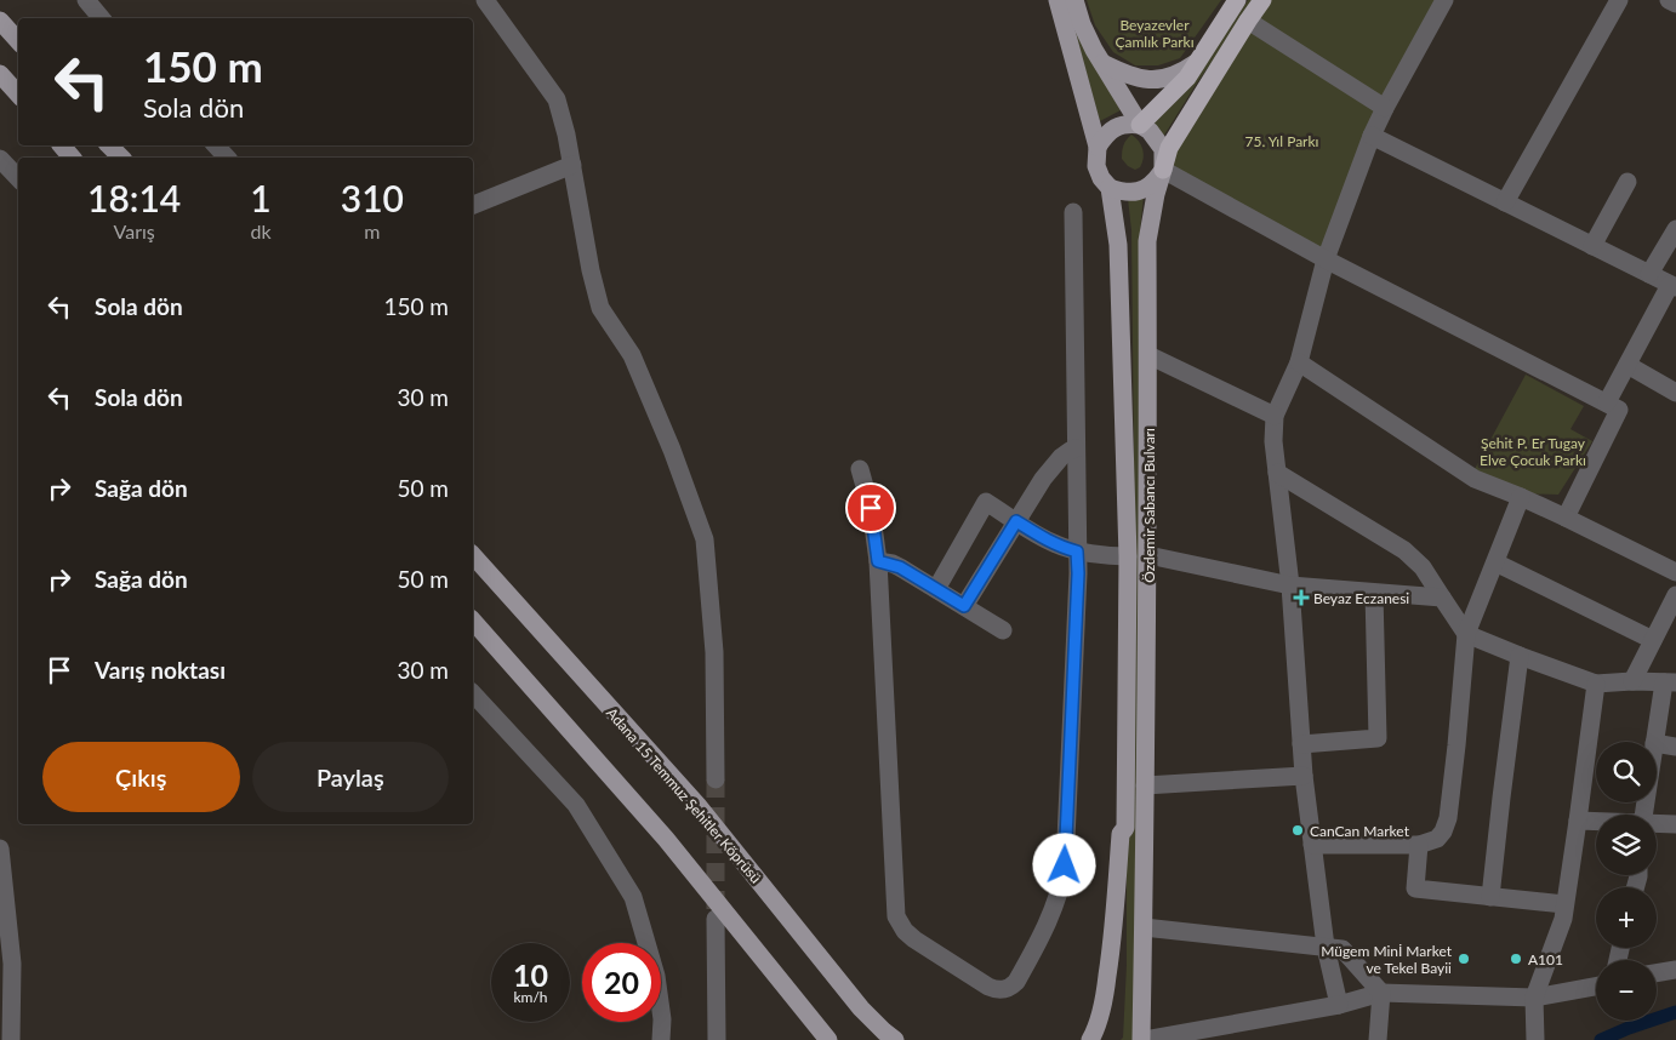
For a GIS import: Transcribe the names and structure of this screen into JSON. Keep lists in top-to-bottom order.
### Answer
{
  "streets": {
    "main road": ["Özdemir Sabancı Bulvarı", "Adana 15 Temmuz Şehitler Köprüsü"]
  },
  "parks": ["Beyazevler Çamlık Parkı", "75. Yıl Parkı", "Şehit P. Er Tugay Elve Çocuk Parkı"],
  "places": {
    "health": ["Beyaz Eczanesi"],
    "other": ["CanCan Market", "Mügem Minİ Market ve Tekel Bayii", "A101"]
  },
  "page": {
    "turn": ["150 m", "Sola dön"],
    "eta": [
      "18:14",
      "Varış",
      "1",
      "dk",
      "310",
      "m"
    ],
    "list": [
      {
        "name": "Sola dön",
        "value": "150 m"
      },
      {
        "name": "Sola dön",
        "value": "30 m"
      },
      {
        "name": "Sağa dön",
        "value": "50 m"
      },
      {
        "name": "Sağa dön",
        "value": "50 m"
      },
      {
        "name": "Varış noktası",
        "value": "30 m"
      }
    ],
    "buttons": ["Çıkış", "Paylaş"],
    "map_buttons": ["+", "−"],
    "speed": "10 km/h",
    "limit": "20"
  }
}
